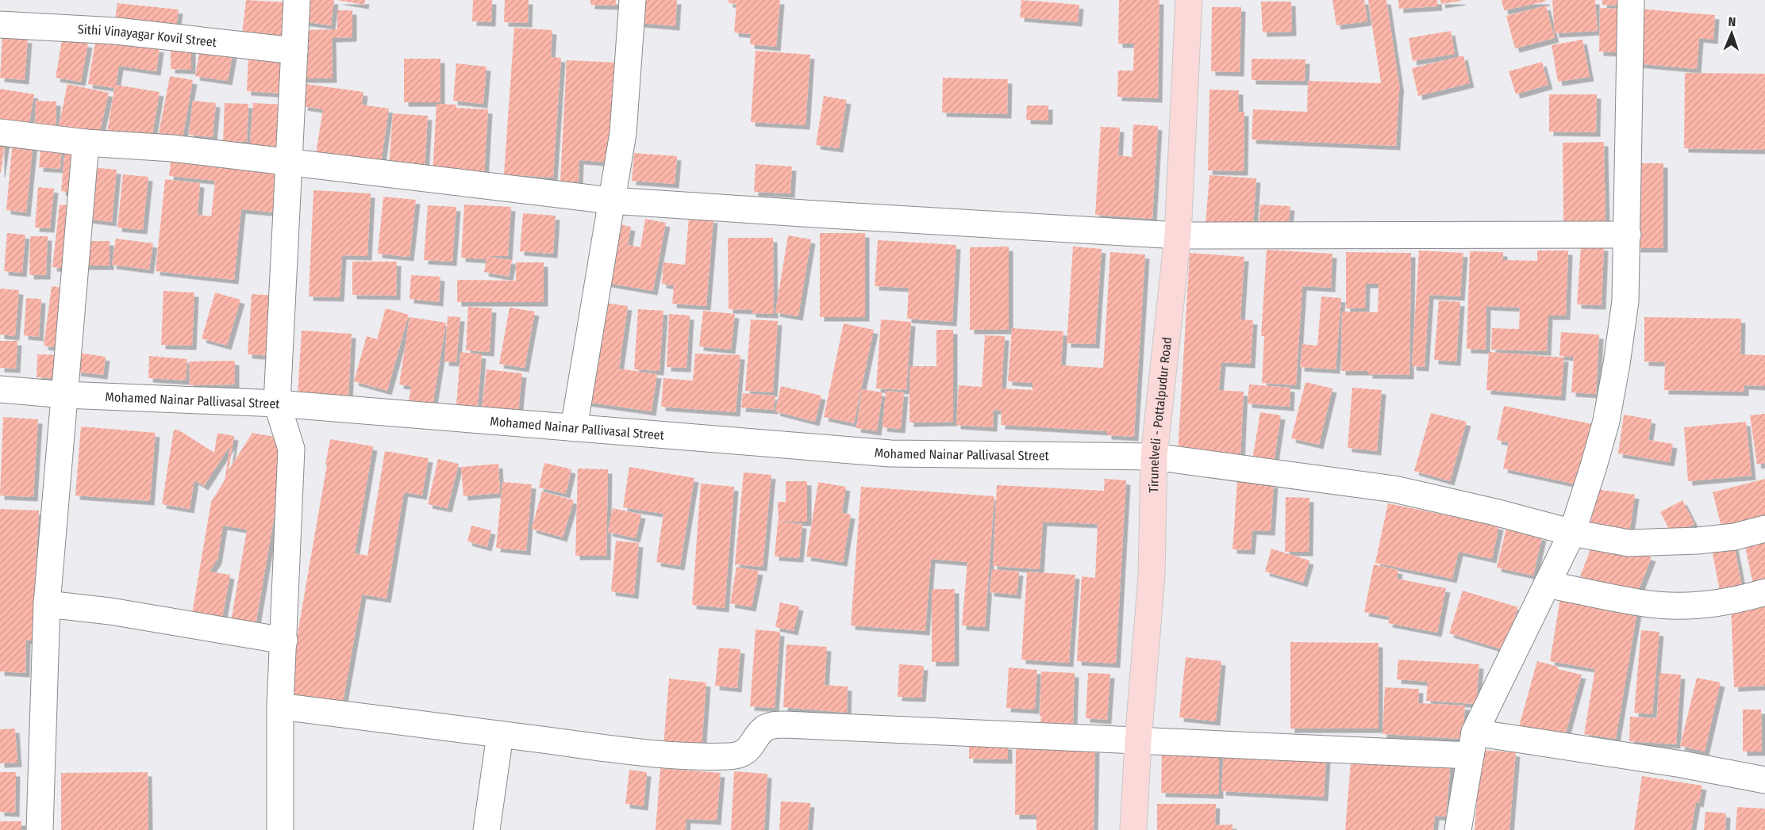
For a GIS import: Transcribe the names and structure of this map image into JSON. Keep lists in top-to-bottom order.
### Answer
{
  "streets": {
    "main road": ["Tirunelveli - Pottalpudur Road"],
    "street": ["Sithi Vinayagar Kovil Street", "Mohamed Nainar Pallivasal Street"]
  },
  "crossings": [
    ["Mohamed Nainar Pallivasal Street", "Tirunelveli - Pottalpudur Road"]
  ],
  "north": "top"
}
